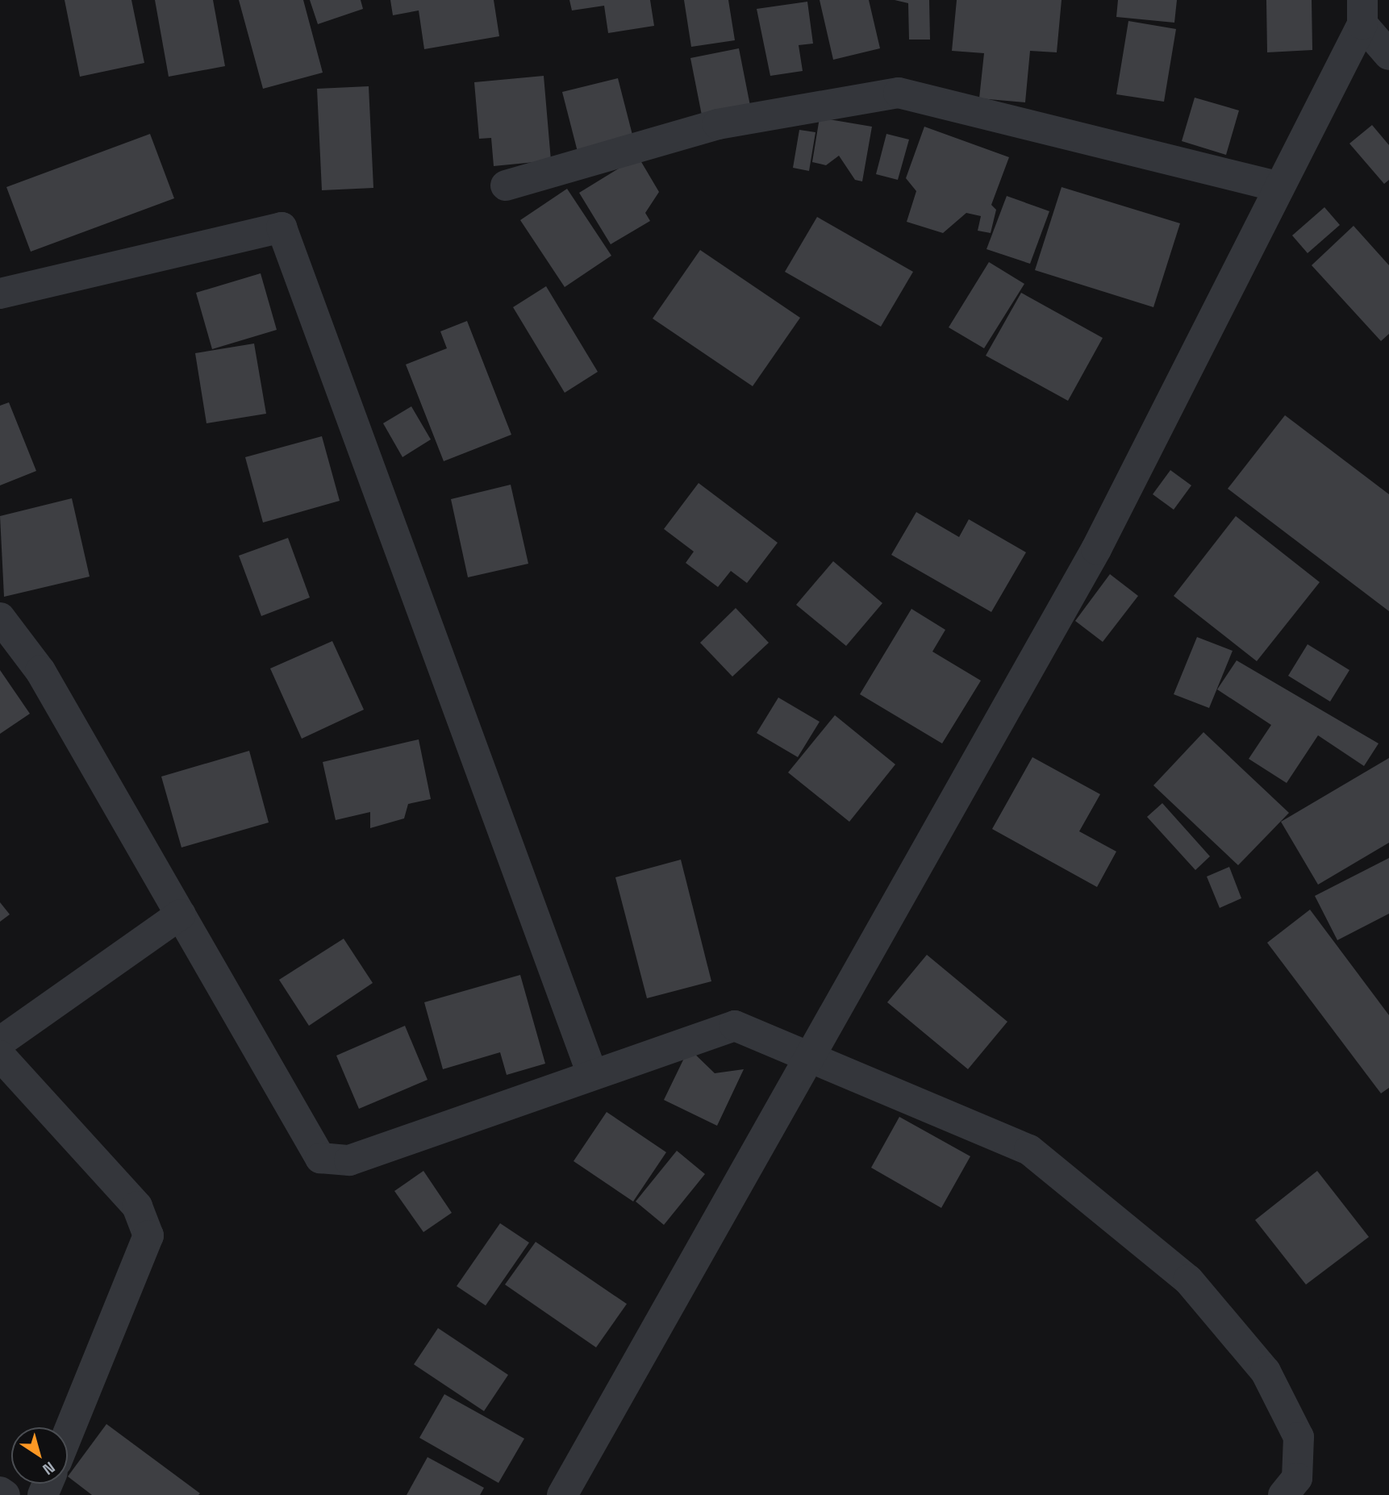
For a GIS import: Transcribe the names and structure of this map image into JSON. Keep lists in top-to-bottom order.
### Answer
{
  "north": "bottom right"
}
